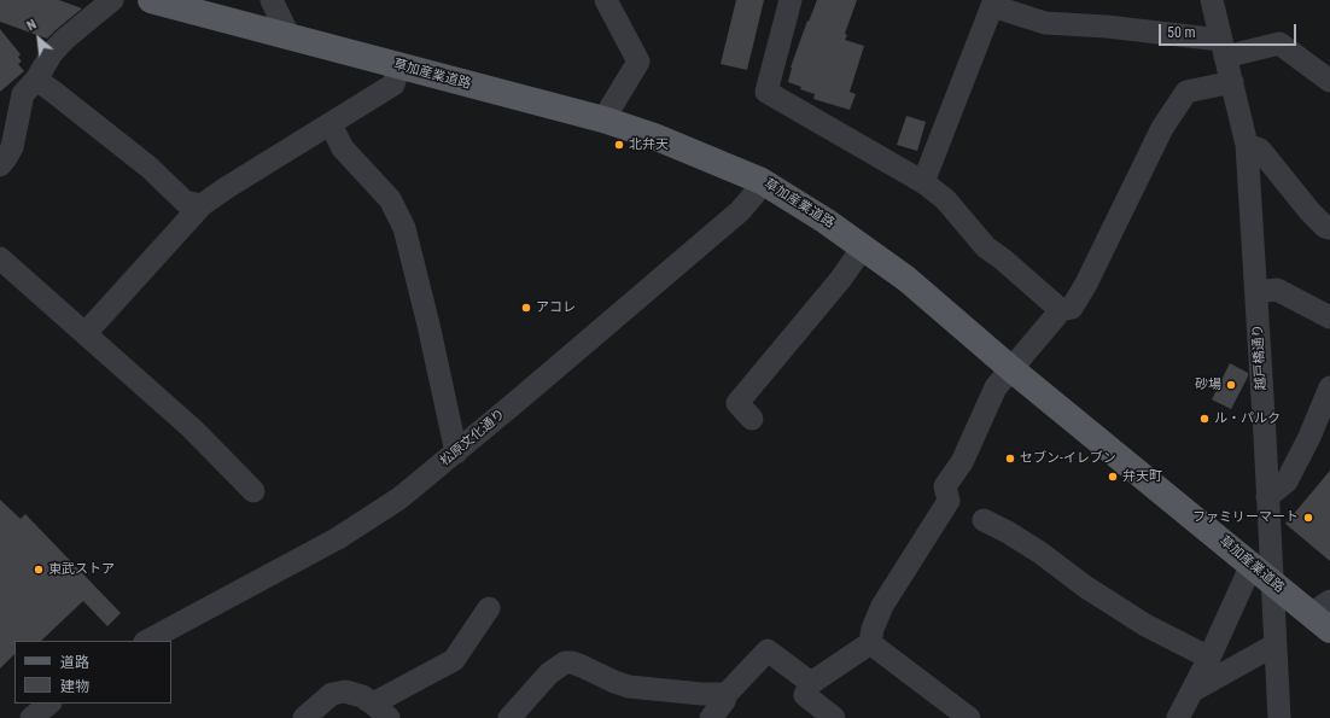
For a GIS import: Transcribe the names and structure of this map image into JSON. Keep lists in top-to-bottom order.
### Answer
{
  "streets": {
    "main road": ["草加産業道路"],
    "street": ["越戸橋通り", "松原文化通り"]
  },
  "crossings": [
    ["草加産業道路", "越戸橋通り"],
    ["草加産業道路", "松原文化通り"]
  ],
  "places": [
    "北弁天",
    "アコレ",
    "砂場",
    "ル・パルク",
    "セブン-イレブン",
    "弁天町",
    "ファミリーマート",
    "東武ストア"
  ],
  "legend": ["道路", "建物"],
  "scale_bar": "50 m",
  "north": "top left"
}
